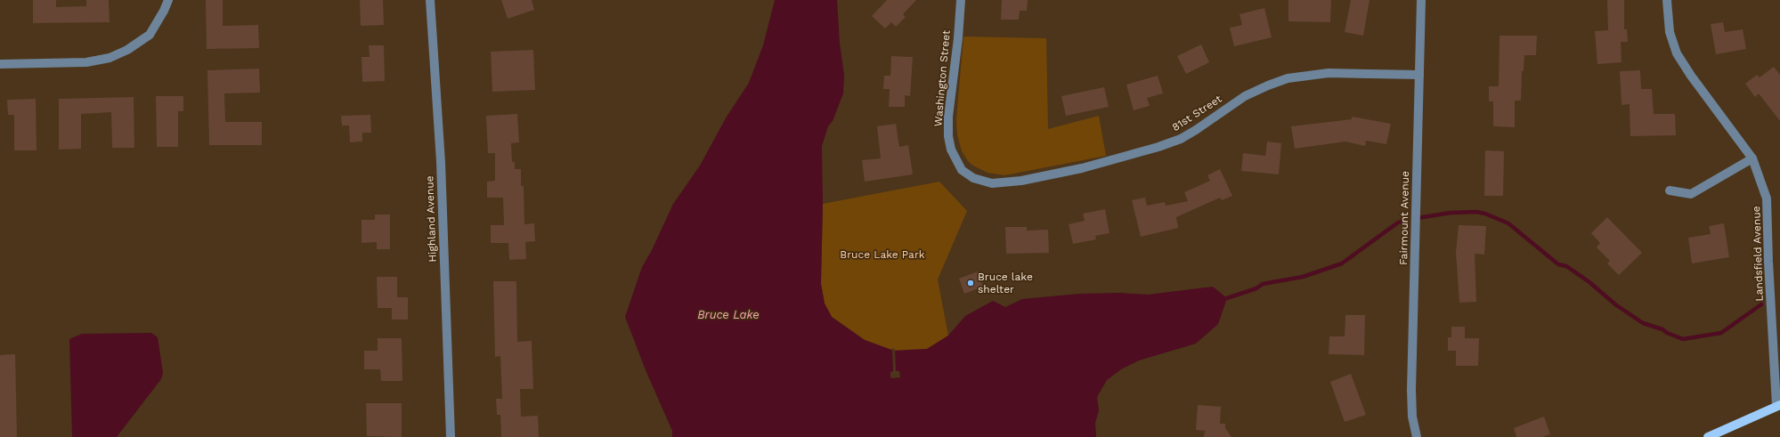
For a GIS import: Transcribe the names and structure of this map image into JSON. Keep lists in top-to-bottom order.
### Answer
{
  "streets": {
    "street": [
      "Washington Street",
      "81st Street",
      "Fairmount Avenue",
      "Highland Avenue",
      "Landsfield Avenue"
    ]
  },
  "crossings": [
    ["Washington Street", "81st Street"],
    ["81st Street", "Fairmount Avenue"]
  ],
  "water": ["Bruce Lake"],
  "parks": ["Bruce Lake Park"],
  "places": ["Bruce lake shelter"]
}
